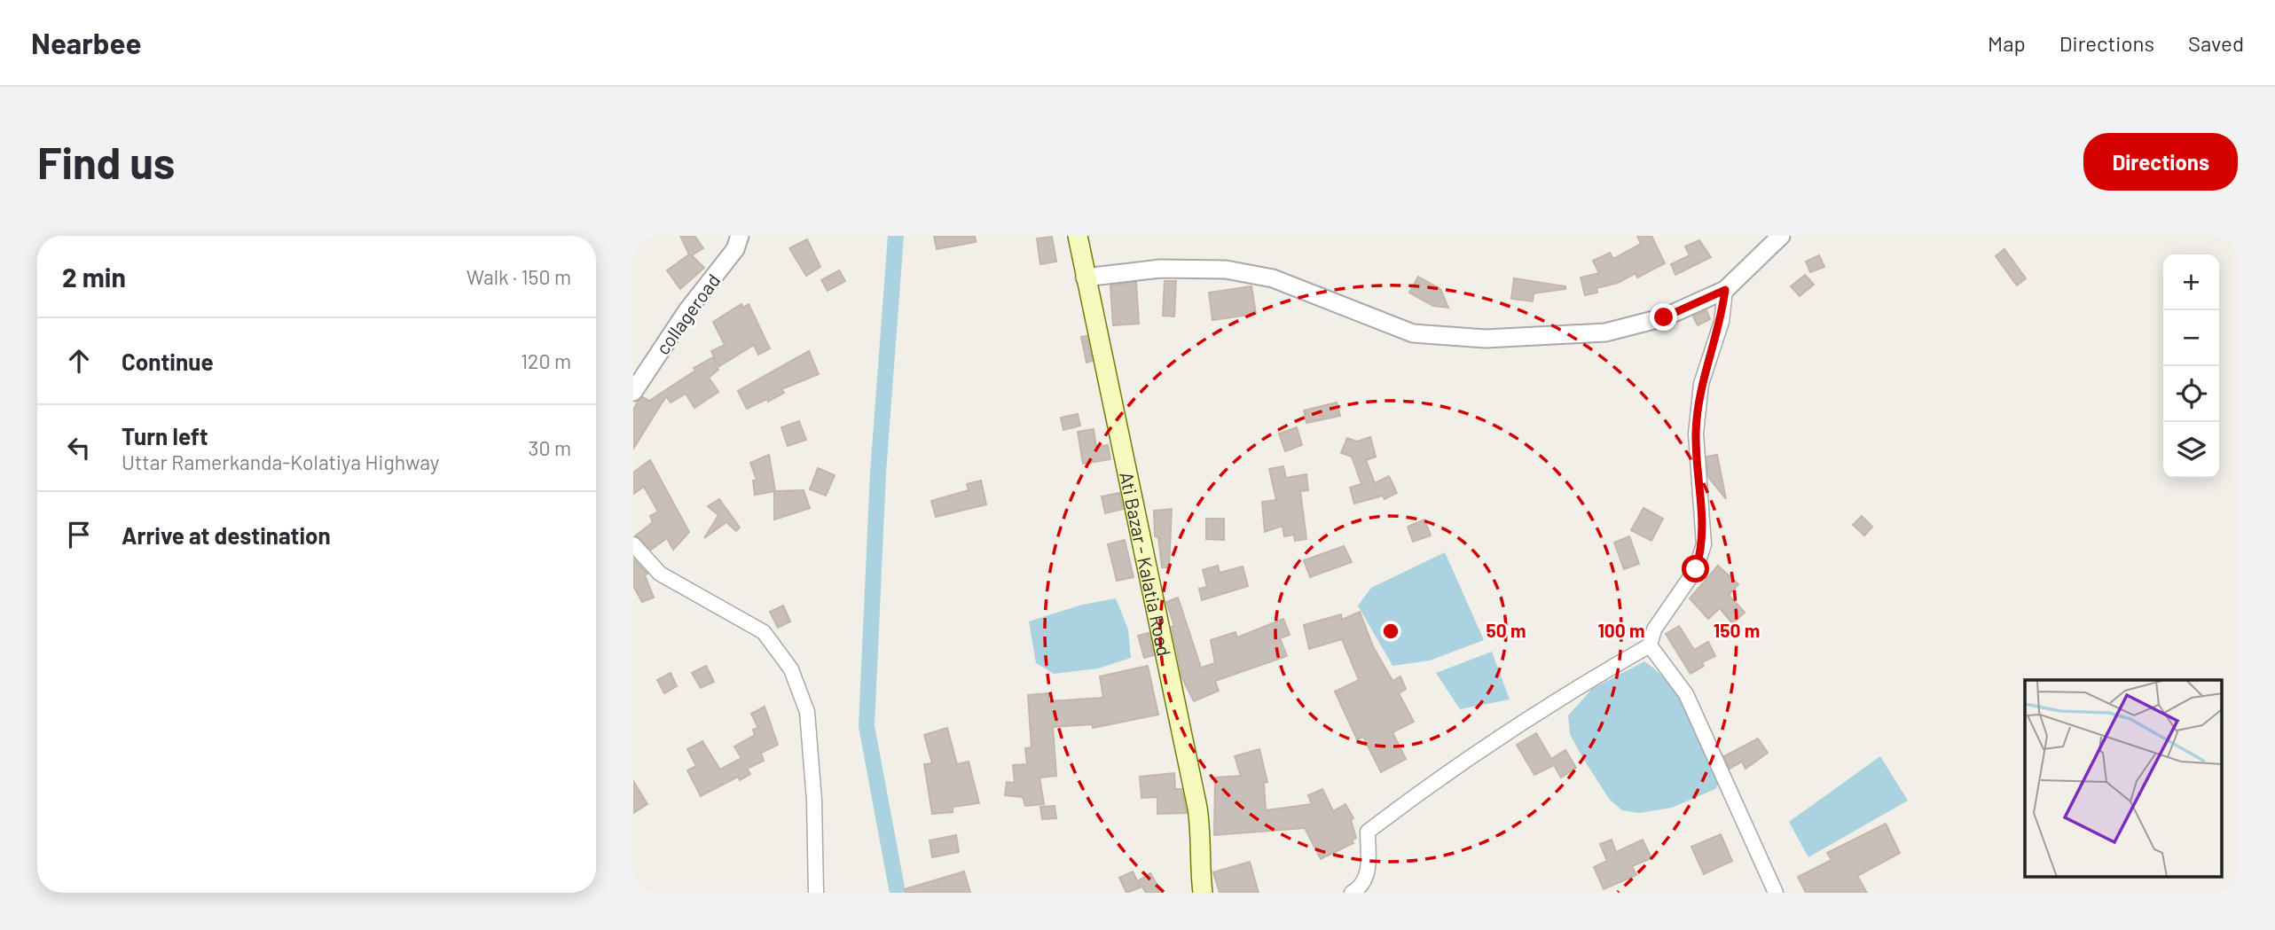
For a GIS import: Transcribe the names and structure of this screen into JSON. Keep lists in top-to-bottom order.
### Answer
{
  "streets": {
    "main road": ["Ati Bazar - Kalatia Road"],
    "street": ["collageroad"]
  },
  "page": {
    "header": "Nearbee",
    "nav": ["Map", "Directions", "Saved"],
    "buttons": "Directions",
    "title": "Find us",
    "heading": ["2 min", "Walk · 150 m"],
    "map_buttons": ["+", "−"],
    "list": [
      ["Continue", "120 m"],
      ["Turn left", "Uttar Ramerkanda-Kolatiya Highway", "30 m"],
      "Arrive at destination"
    ]
  },
  "rings": ["50 m", "100 m", "150 m"]
}
